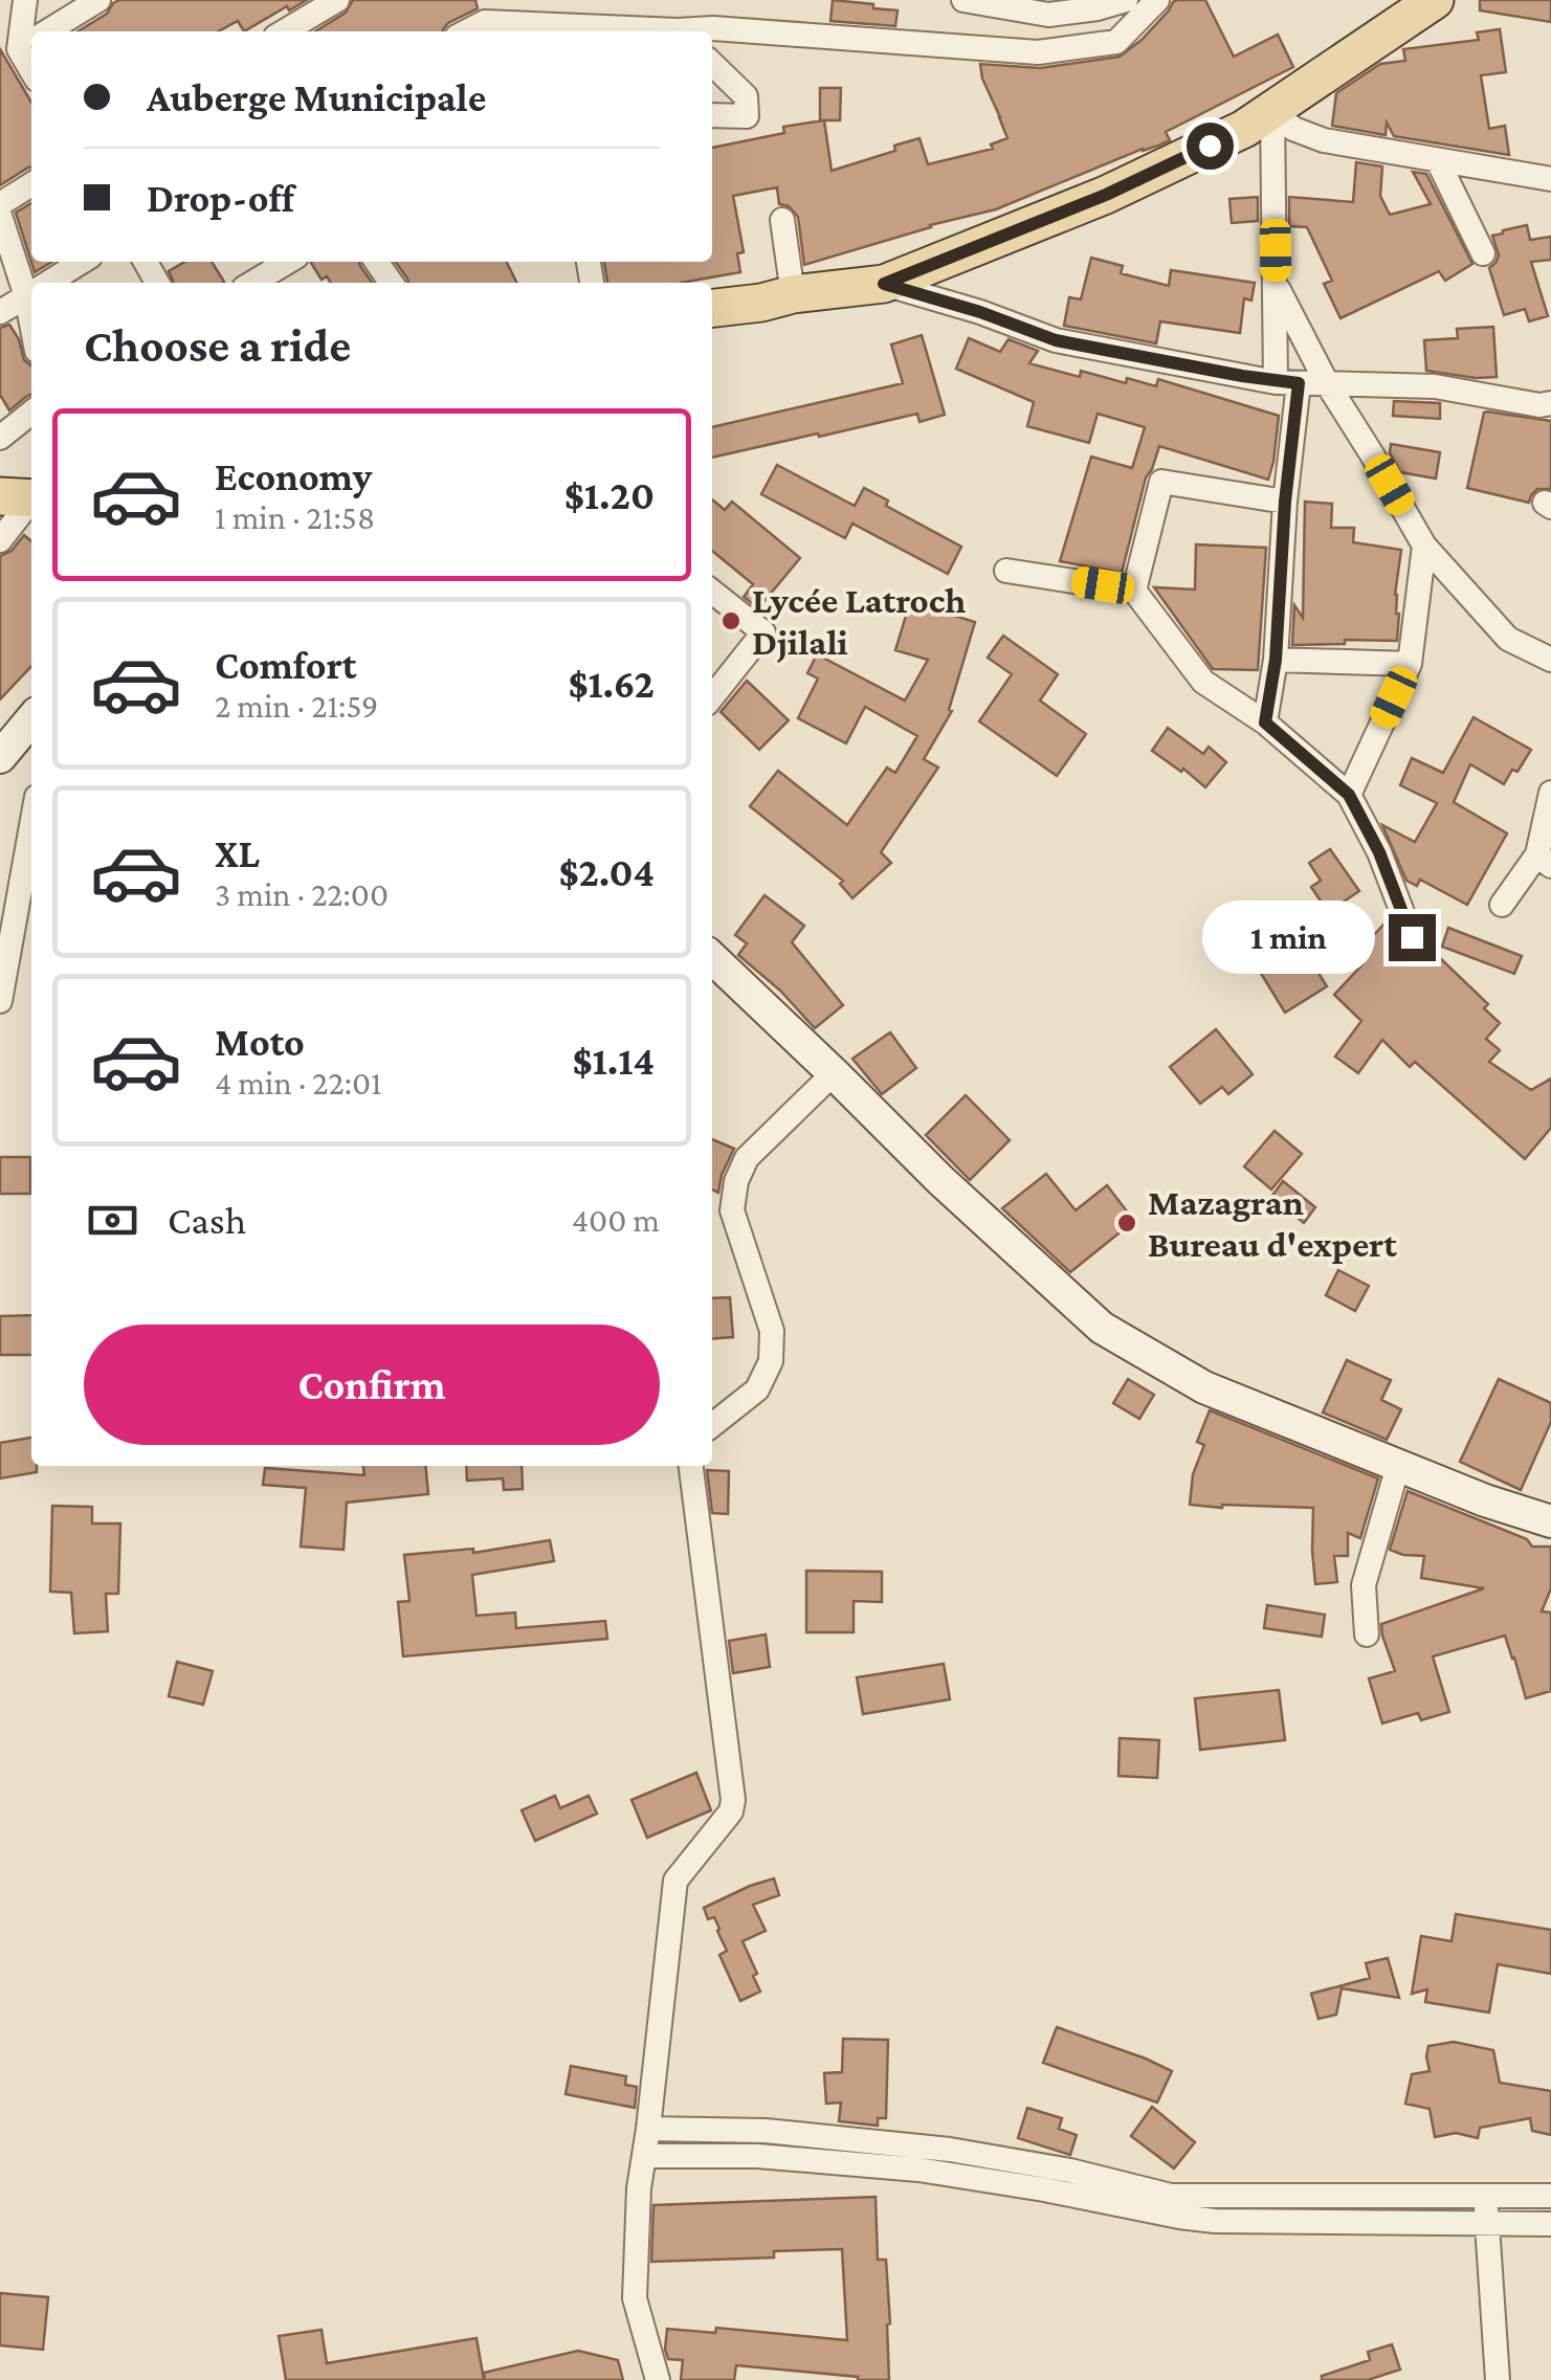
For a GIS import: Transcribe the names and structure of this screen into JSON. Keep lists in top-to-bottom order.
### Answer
{
  "places": ["Lycée Latroch Djilali", "Mazagran Bureau d'expert"],
  "page": {
    "banner": ["Auberge Municipale", "Drop-off"],
    "heading": "Choose a ride",
    "list": [
      {
        "name": "Economy",
        "note": "1 min · 21:58",
        "value": "$1.20"
      },
      {
        "name": "Comfort",
        "note": "2 min · 21:59",
        "value": "$1.62"
      },
      {
        "name": "XL",
        "note": "3 min · 22:00",
        "value": "$2.04"
      },
      {
        "name": "Moto",
        "note": "4 min · 22:01",
        "value": "$1.14"
      }
    ],
    "bubble": "1 min",
    "pay": ["Cash", "400 m"],
    "buttons": "Confirm"
  }
}
